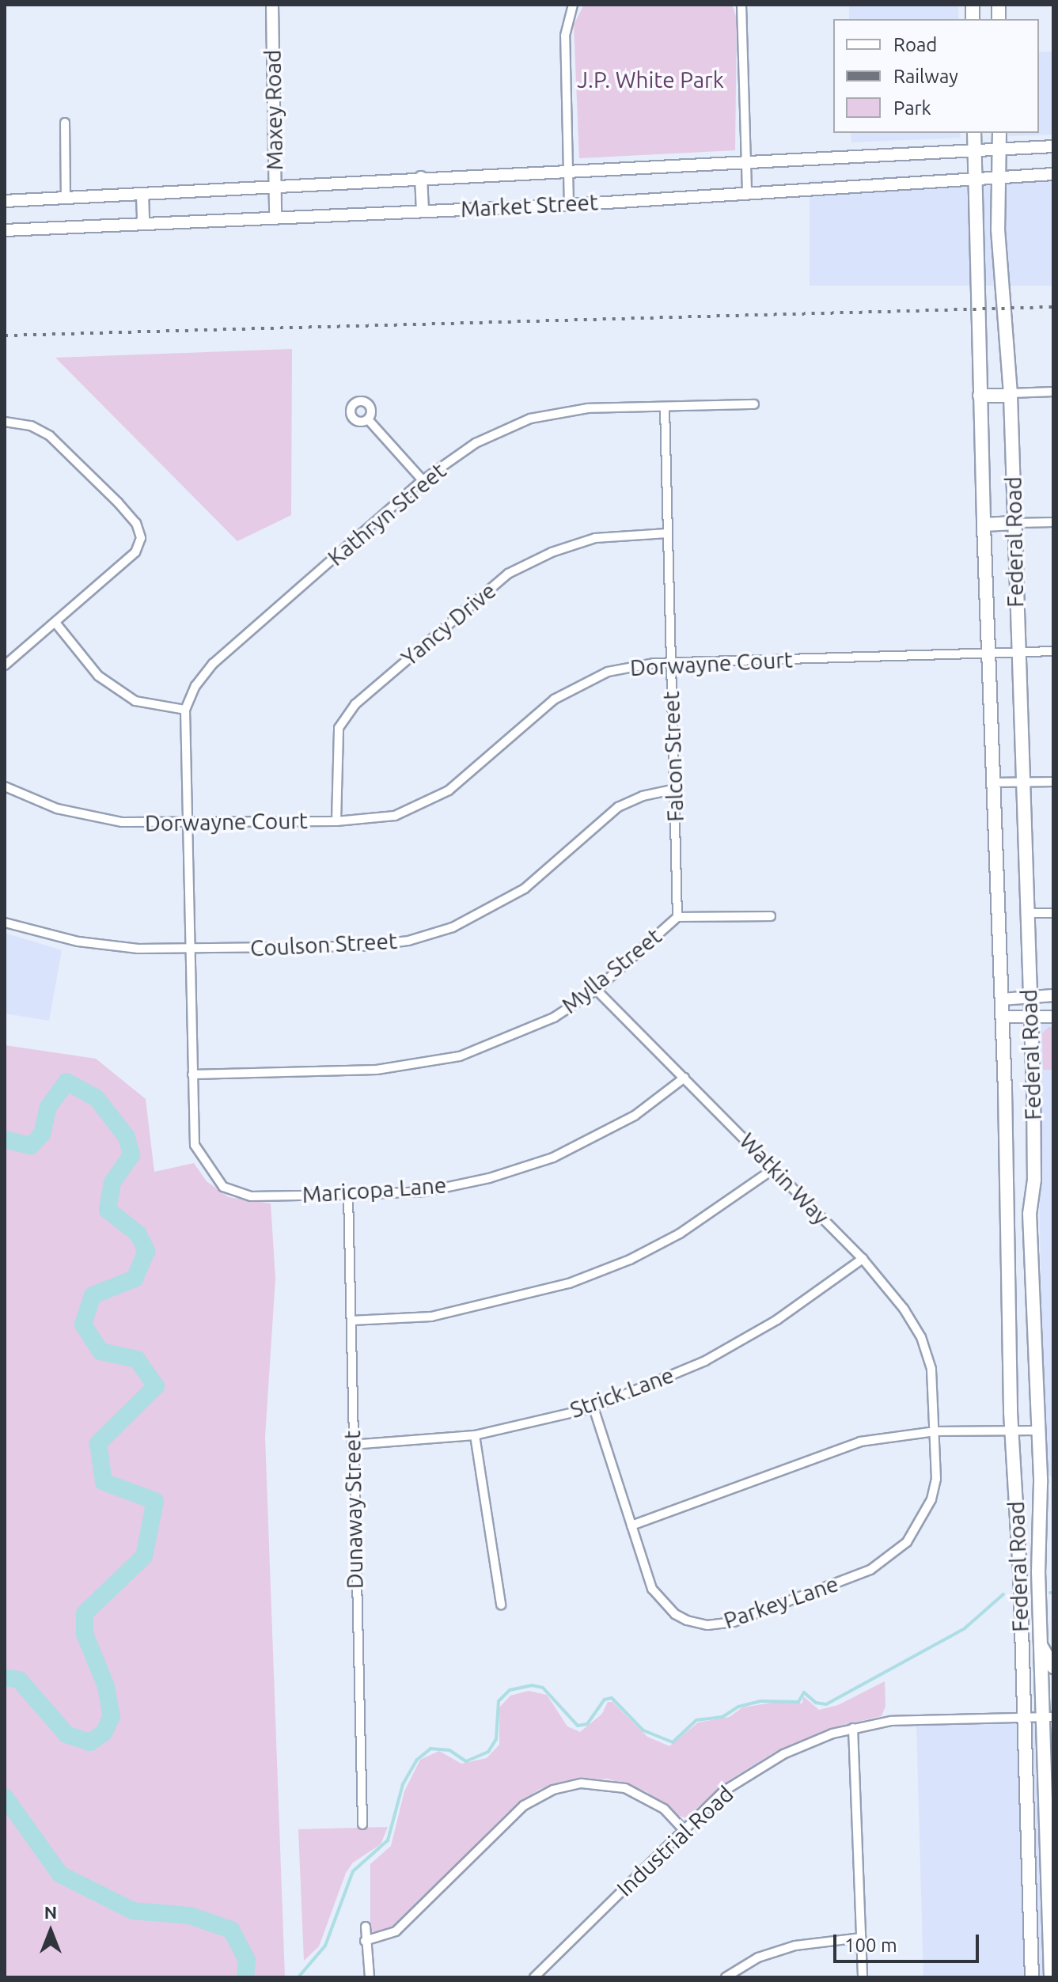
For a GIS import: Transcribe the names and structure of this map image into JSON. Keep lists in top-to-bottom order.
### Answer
{
  "streets": {
    "main road": ["Maxey Road", "Market Street", "Federal Road"],
    "street": [
      "Kathryn Street",
      "Yancy Drive",
      "Dorwayne Court",
      "Falcon Street",
      "Coulson Street",
      "Mylla Street",
      "Watkin Way",
      "Maricopa Lane",
      "Strick Lane",
      "Dunaway Street",
      "Parkey Lane",
      "Industrial Road"
    ]
  },
  "crossings": [
    ["Maxey Road", "Market Street"],
    ["Market Street", "Federal Road"],
    ["Kathryn Street", "Dorwayne Court"],
    ["Kathryn Street", "Falcon Street"],
    ["Kathryn Street", "Coulson Street"],
    ["Kathryn Street", "Mylla Street"],
    ["Kathryn Street", "Maricopa Lane"],
    ["Federal Road", "Dorwayne Court"],
    ["Federal Road", "Industrial Road"],
    ["Yancy Drive", "Dorwayne Court"],
    ["Yancy Drive", "Falcon Street"],
    ["Dorwayne Court", "Falcon Street"],
    ["Falcon Street", "Coulson Street"],
    ["Falcon Street", "Mylla Street"],
    ["Mylla Street", "Watkin Way"],
    ["Watkin Way", "Maricopa Lane"],
    ["Watkin Way", "Strick Lane"],
    ["Watkin Way", "Parkey Lane"],
    ["Maricopa Lane", "Dunaway Street"],
    ["Strick Lane", "Dunaway Street"],
    ["Strick Lane", "Parkey Lane"]
  ],
  "parks": ["J.P. White Park"],
  "legend": ["Road", "Railway", "Park"],
  "scale_bar": "100 m",
  "north": "top"
}
